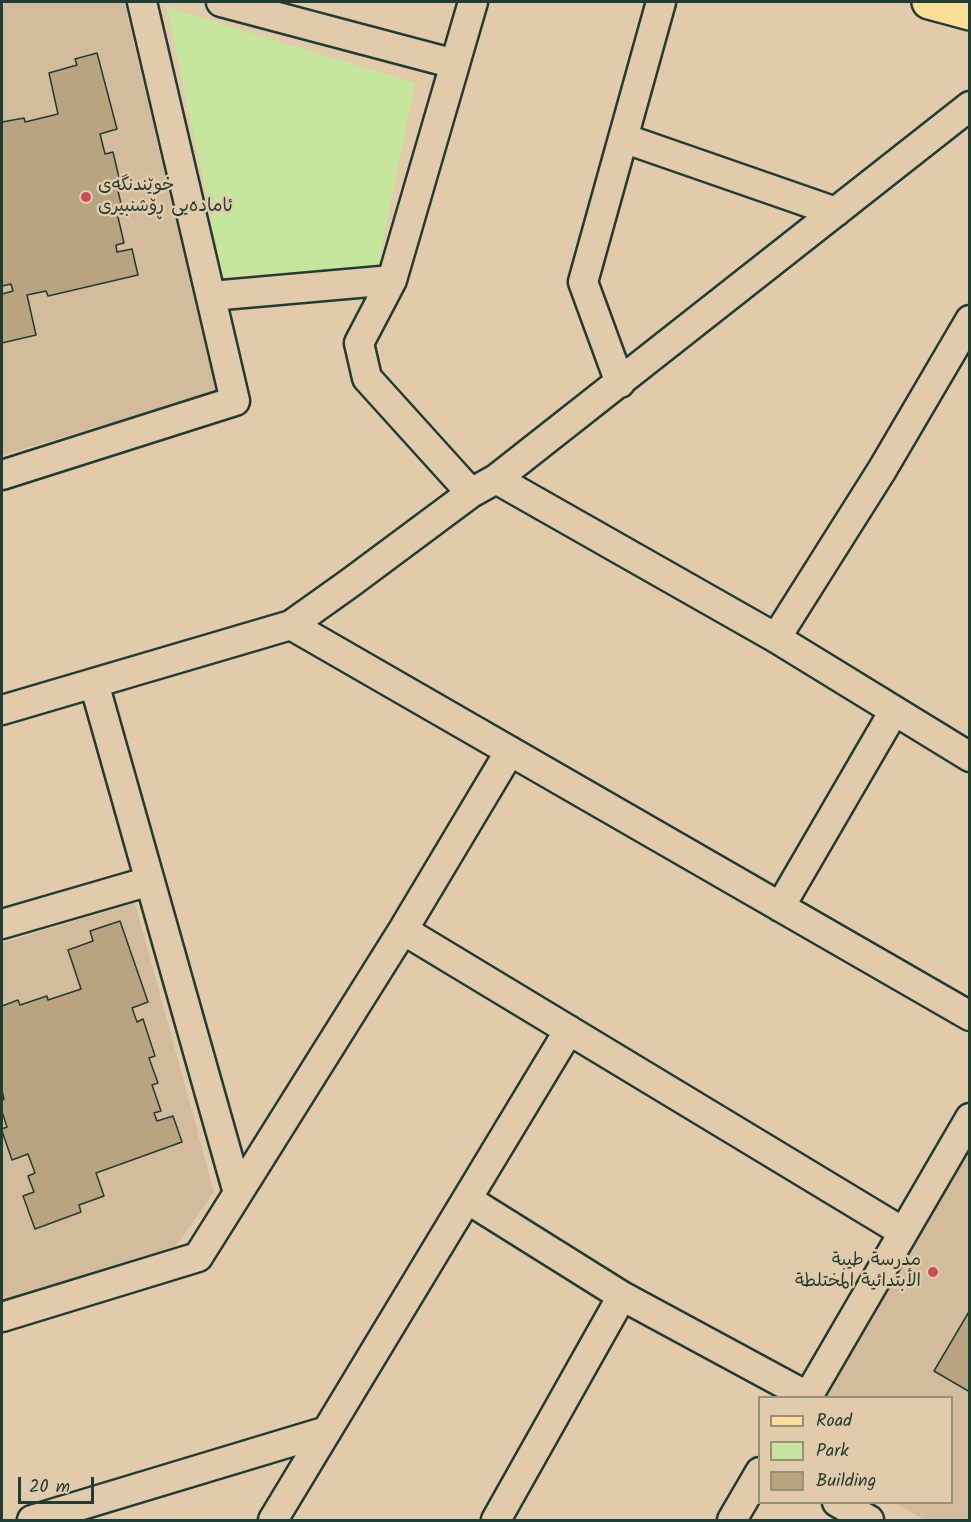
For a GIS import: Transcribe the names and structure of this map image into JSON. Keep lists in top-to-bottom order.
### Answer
{
  "places": ["خوێندنگەی ئامادەیی ڕۆشنبیری", "مدرسة طيبة الأبتدائية المختلطة"],
  "legend": ["Road", "Park", "Building"],
  "scale_bar": "20 m"
}
